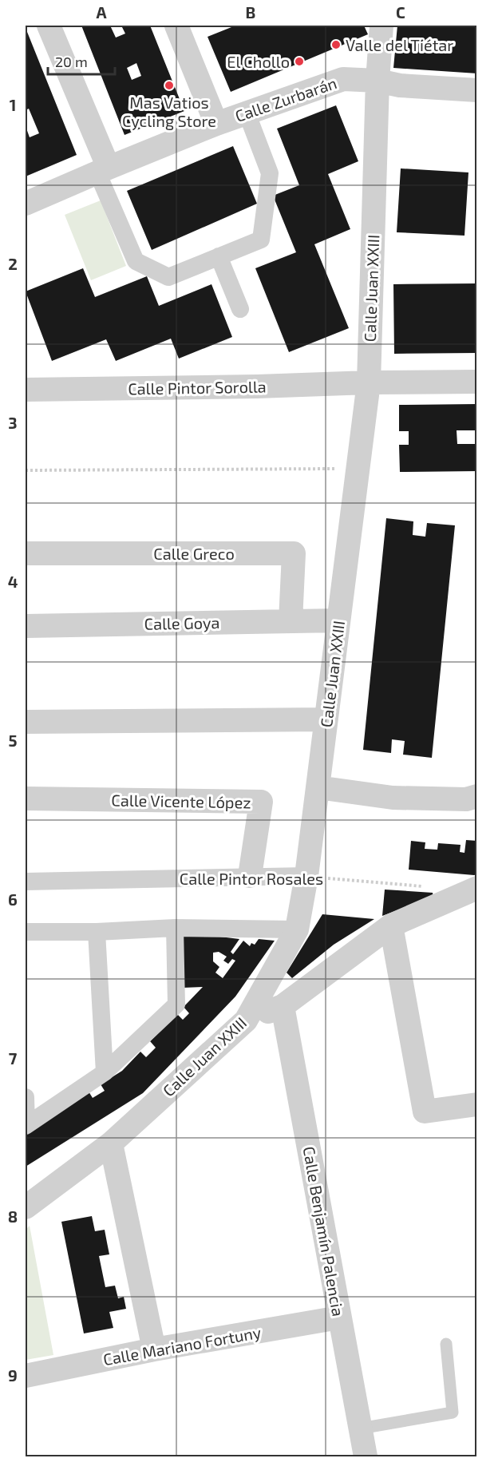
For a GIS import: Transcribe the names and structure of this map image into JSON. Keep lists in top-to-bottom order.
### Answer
{
  "streets": {
    "street": [
      "Calle Zurbarán",
      "Calle Juan XXIII",
      "Calle Pintor Sorolla",
      "Calle Greco",
      "Calle Goya",
      "Calle Vicente López",
      "Calle Pintor Rosales",
      "Calle Benjamín Palencia",
      "Calle Mariano Fortuny"
    ]
  },
  "crossings": [
    ["Calle Zurbarán", "Calle Juan XXIII"],
    ["Calle Juan XXIII", "Calle Pintor Sorolla"],
    ["Calle Juan XXIII", "Calle Goya"],
    ["Calle Juan XXIII", "Calle Pintor Rosales"],
    ["Calle Greco", "Calle Goya"],
    ["Calle Vicente López", "Calle Pintor Rosales"],
    ["Calle Benjamín Palencia", "Calle Mariano Fortuny"]
  ],
  "places": ["Valle del Tiétar", "El Chollo", "Mas Vatios Cycling Store"],
  "scale_bar": "20 m",
  "grid": {
    "columns": ["A", "B", "C"],
    "rows": [
      "1",
      "2",
      "3",
      "4",
      "5",
      "6",
      "7",
      "8",
      "9"
    ]
  }
}
